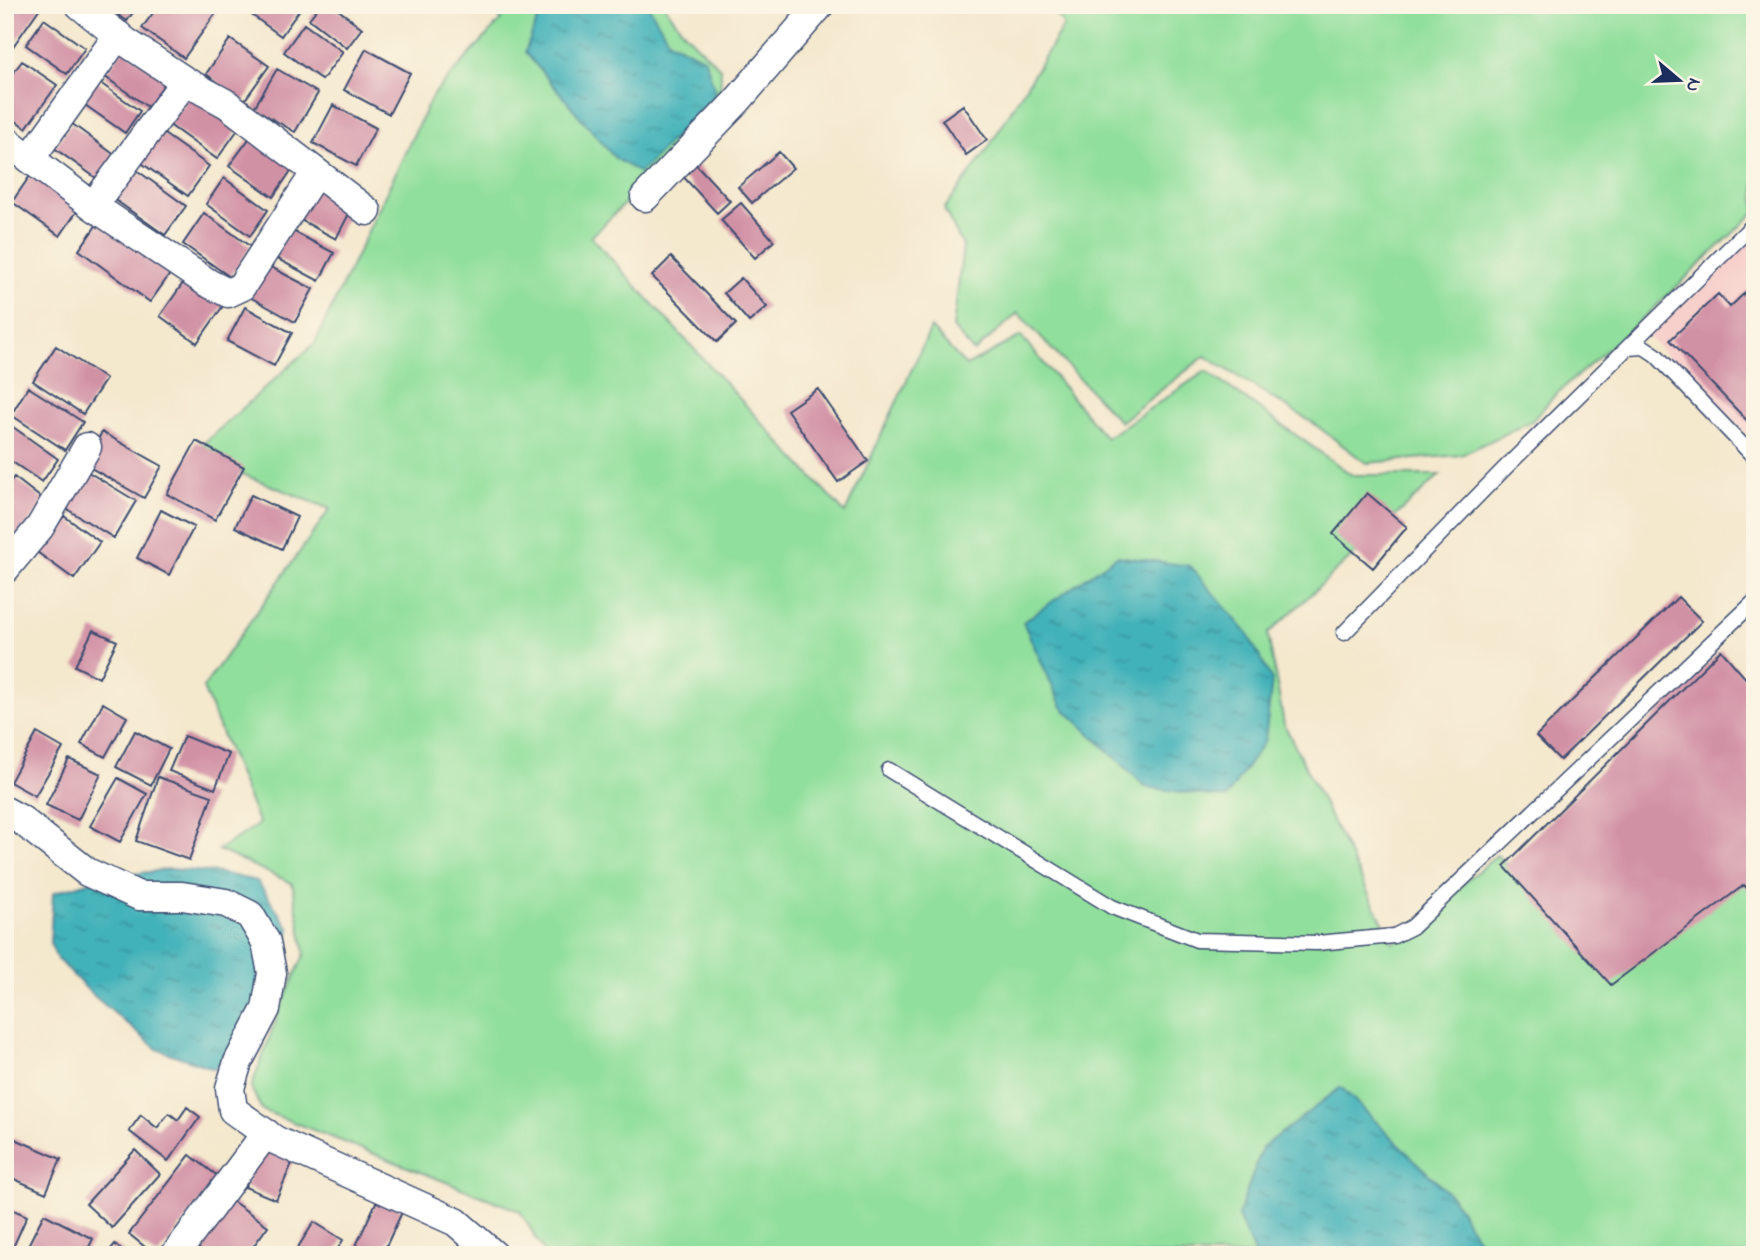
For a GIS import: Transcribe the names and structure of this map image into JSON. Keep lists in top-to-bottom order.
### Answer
{
  "north": "right"
}
